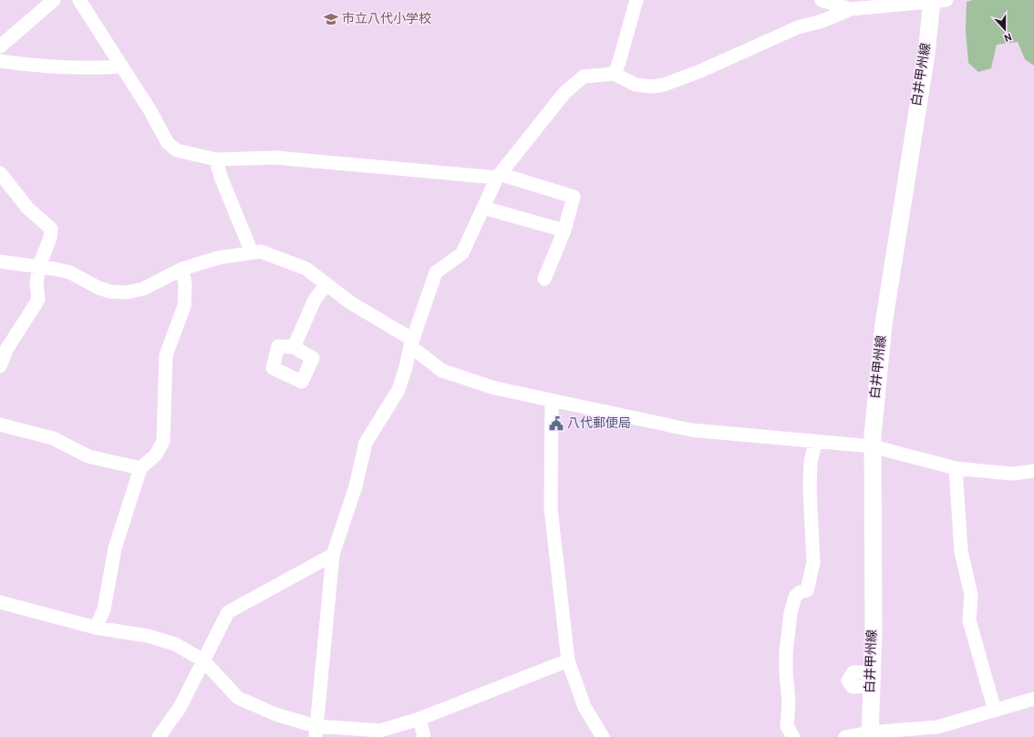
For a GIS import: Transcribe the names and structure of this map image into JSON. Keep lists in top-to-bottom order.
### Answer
{
  "streets": {
    "main road": ["白井甲州線"]
  },
  "places": {
    "school or university": ["市立八代小学校"],
    "public building": ["八代郵便局"]
  },
  "north": "bottom"
}
